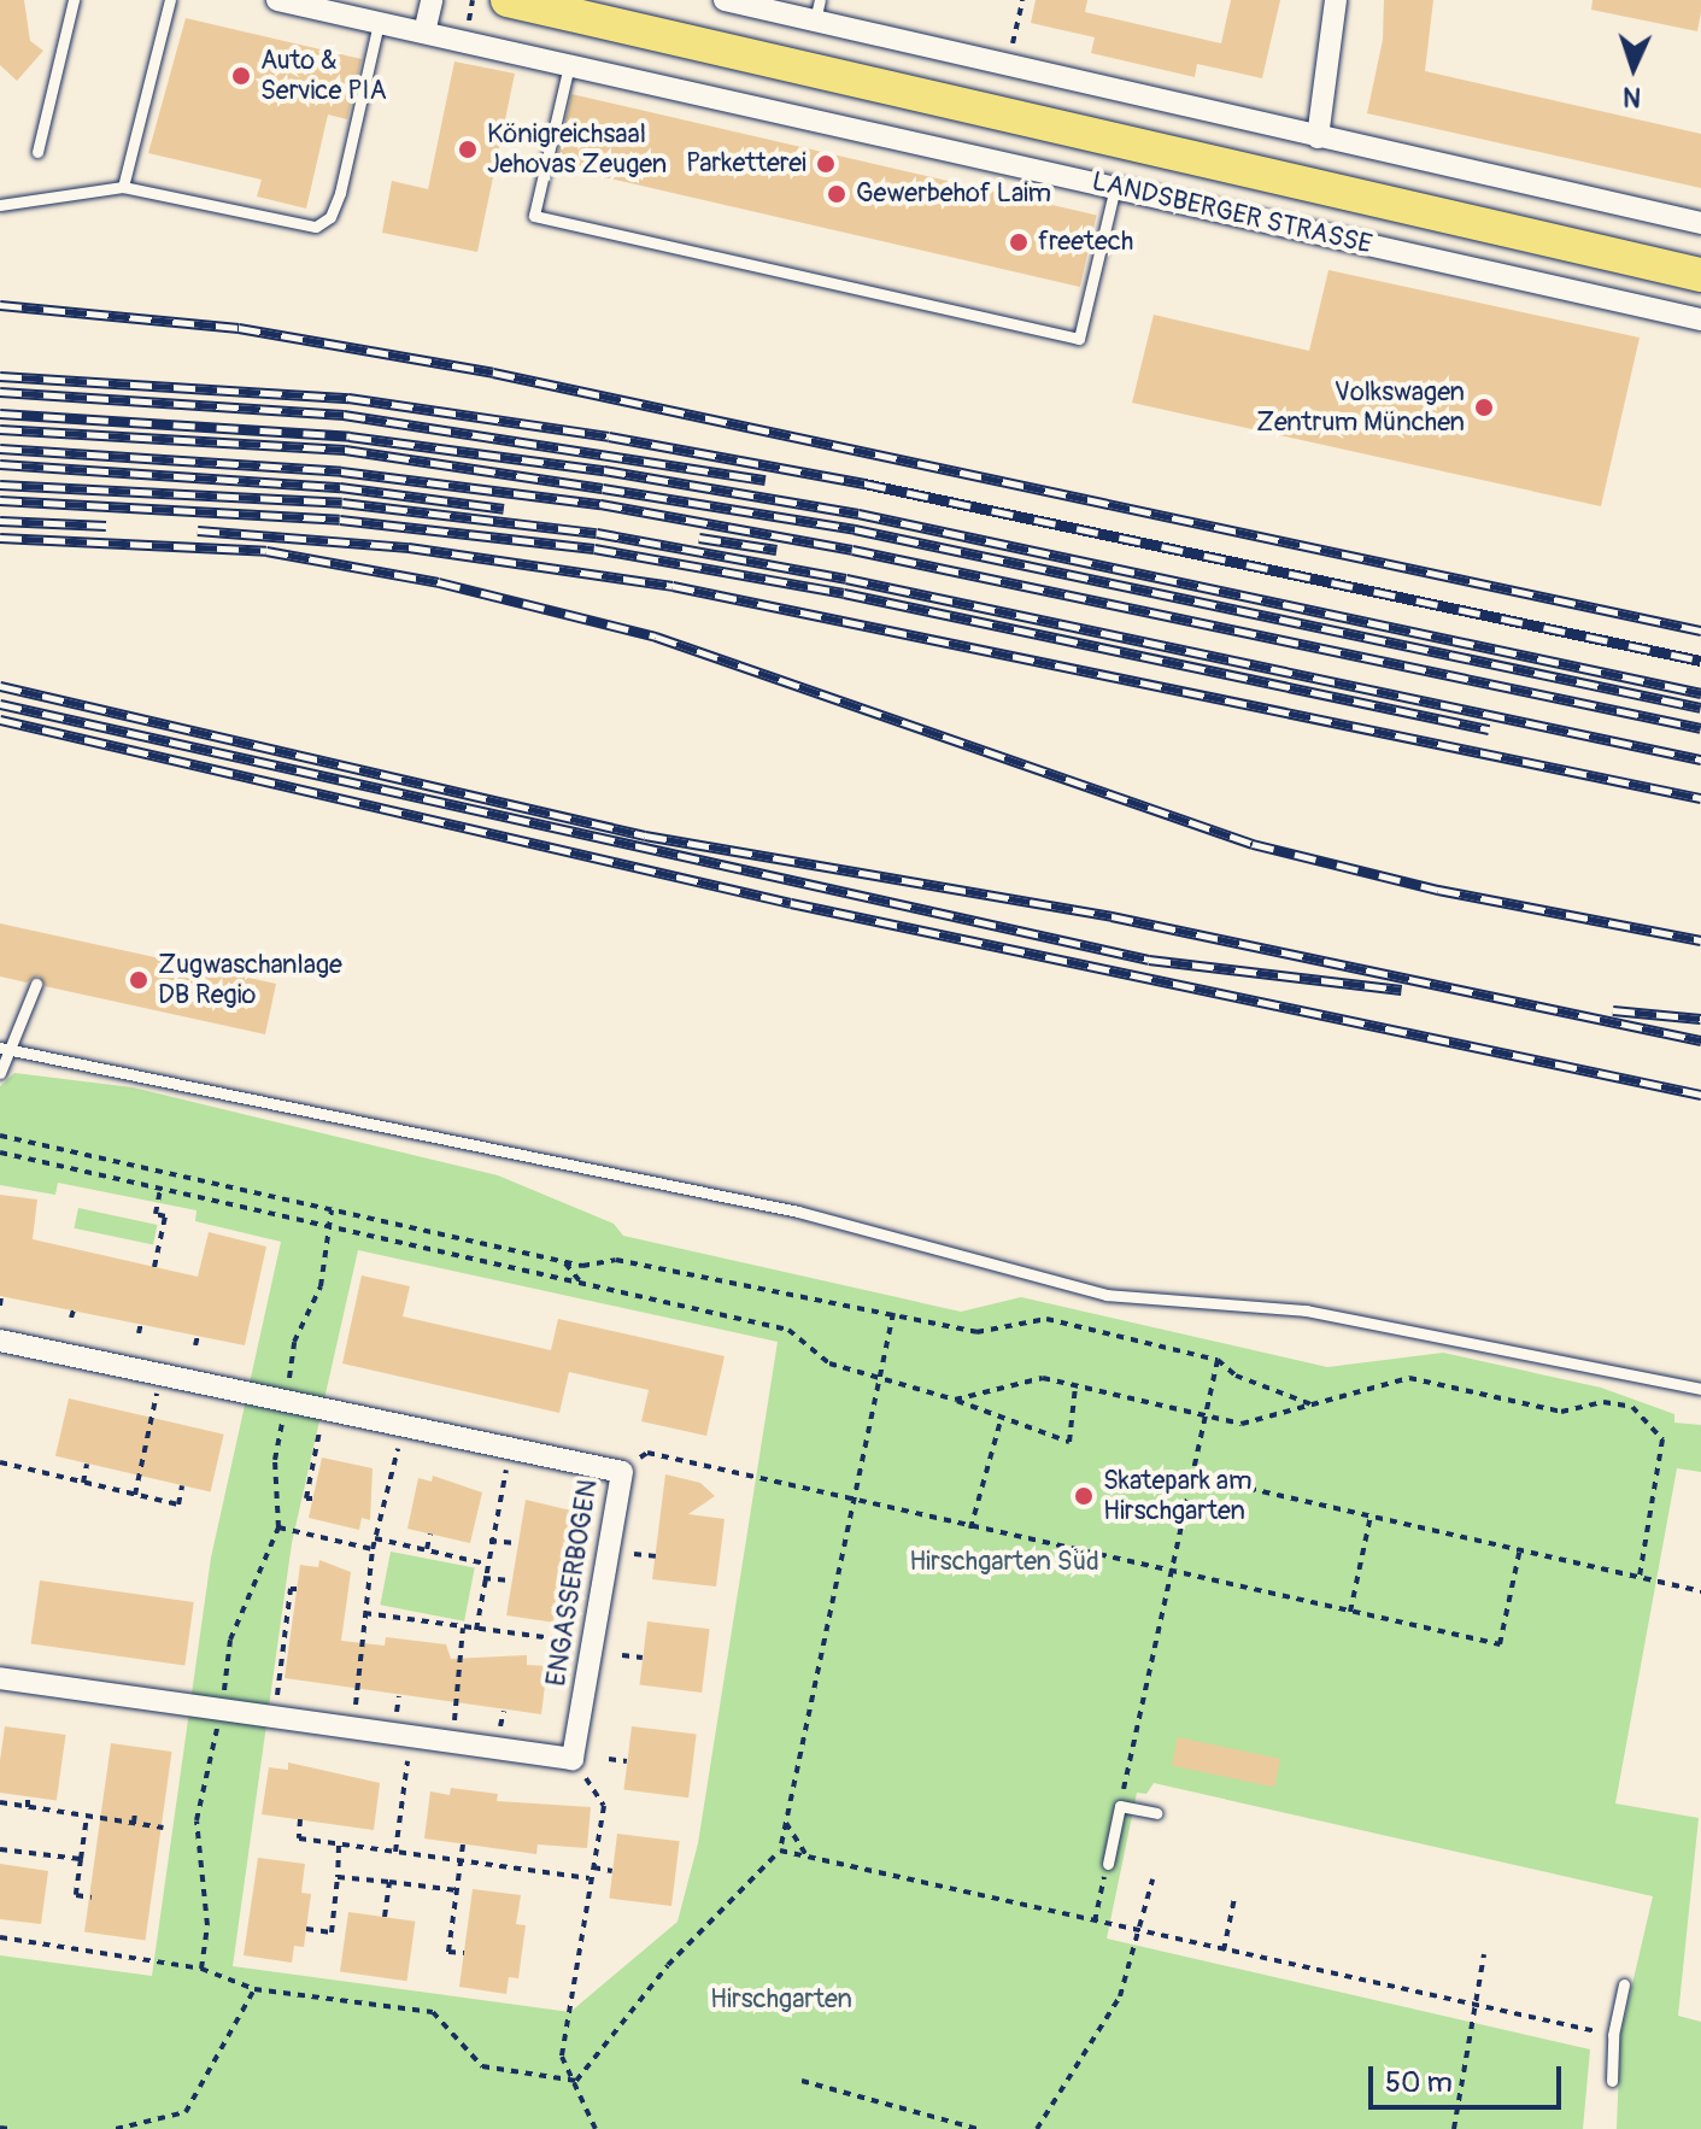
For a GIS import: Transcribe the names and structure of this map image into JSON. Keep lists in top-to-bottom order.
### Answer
{
  "streets": {
    "main road": ["LANDSBERGER STRASSE"],
    "street": ["ENGASSERBOGEN"]
  },
  "parks": ["Hirschgarten Süd", "Hirschgarten"],
  "places": [
    "Auto & Service PIA",
    "Königreichsaal Jehovas Zeugen",
    "Parketterei",
    "Gewerbehof Laim",
    "freetech",
    "Volkswagen Zentrum München",
    "Zugwaschanlage DB Regio",
    "Skatepark am Hirschgarten"
  ],
  "scale_bar": "50 m",
  "north": "bottom"
}
